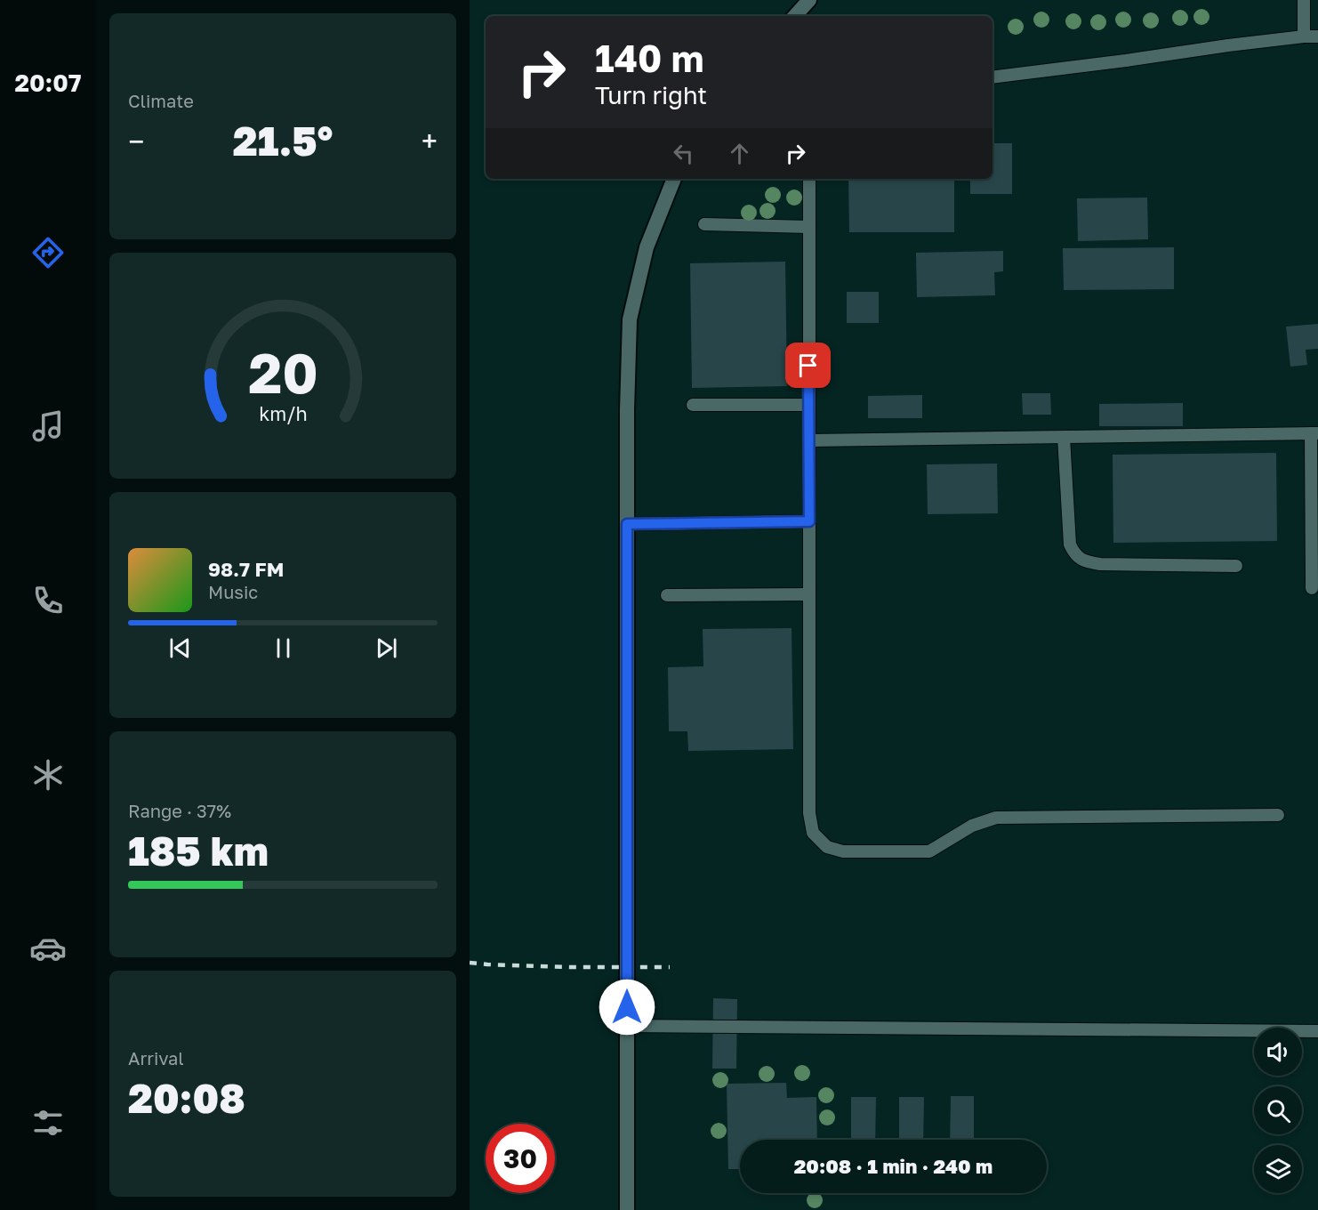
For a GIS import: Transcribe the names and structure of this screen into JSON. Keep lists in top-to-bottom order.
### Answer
{
  "page": {
    "tabs": "20:07",
    "tile": [
      "Climate",
      ["Range · 37%", "185 km"],
      ["Arrival", "20:08"]
    ],
    "turn": ["140 m", "Turn right"],
    "heat": ["−", "21.5°", "+"],
    "song": ["98.7 FM", "Music"],
    "limit": "30",
    "trip": "20:08 · 1 min · 240 m",
    "gauge": ["20", "km/h"]
  }
}
